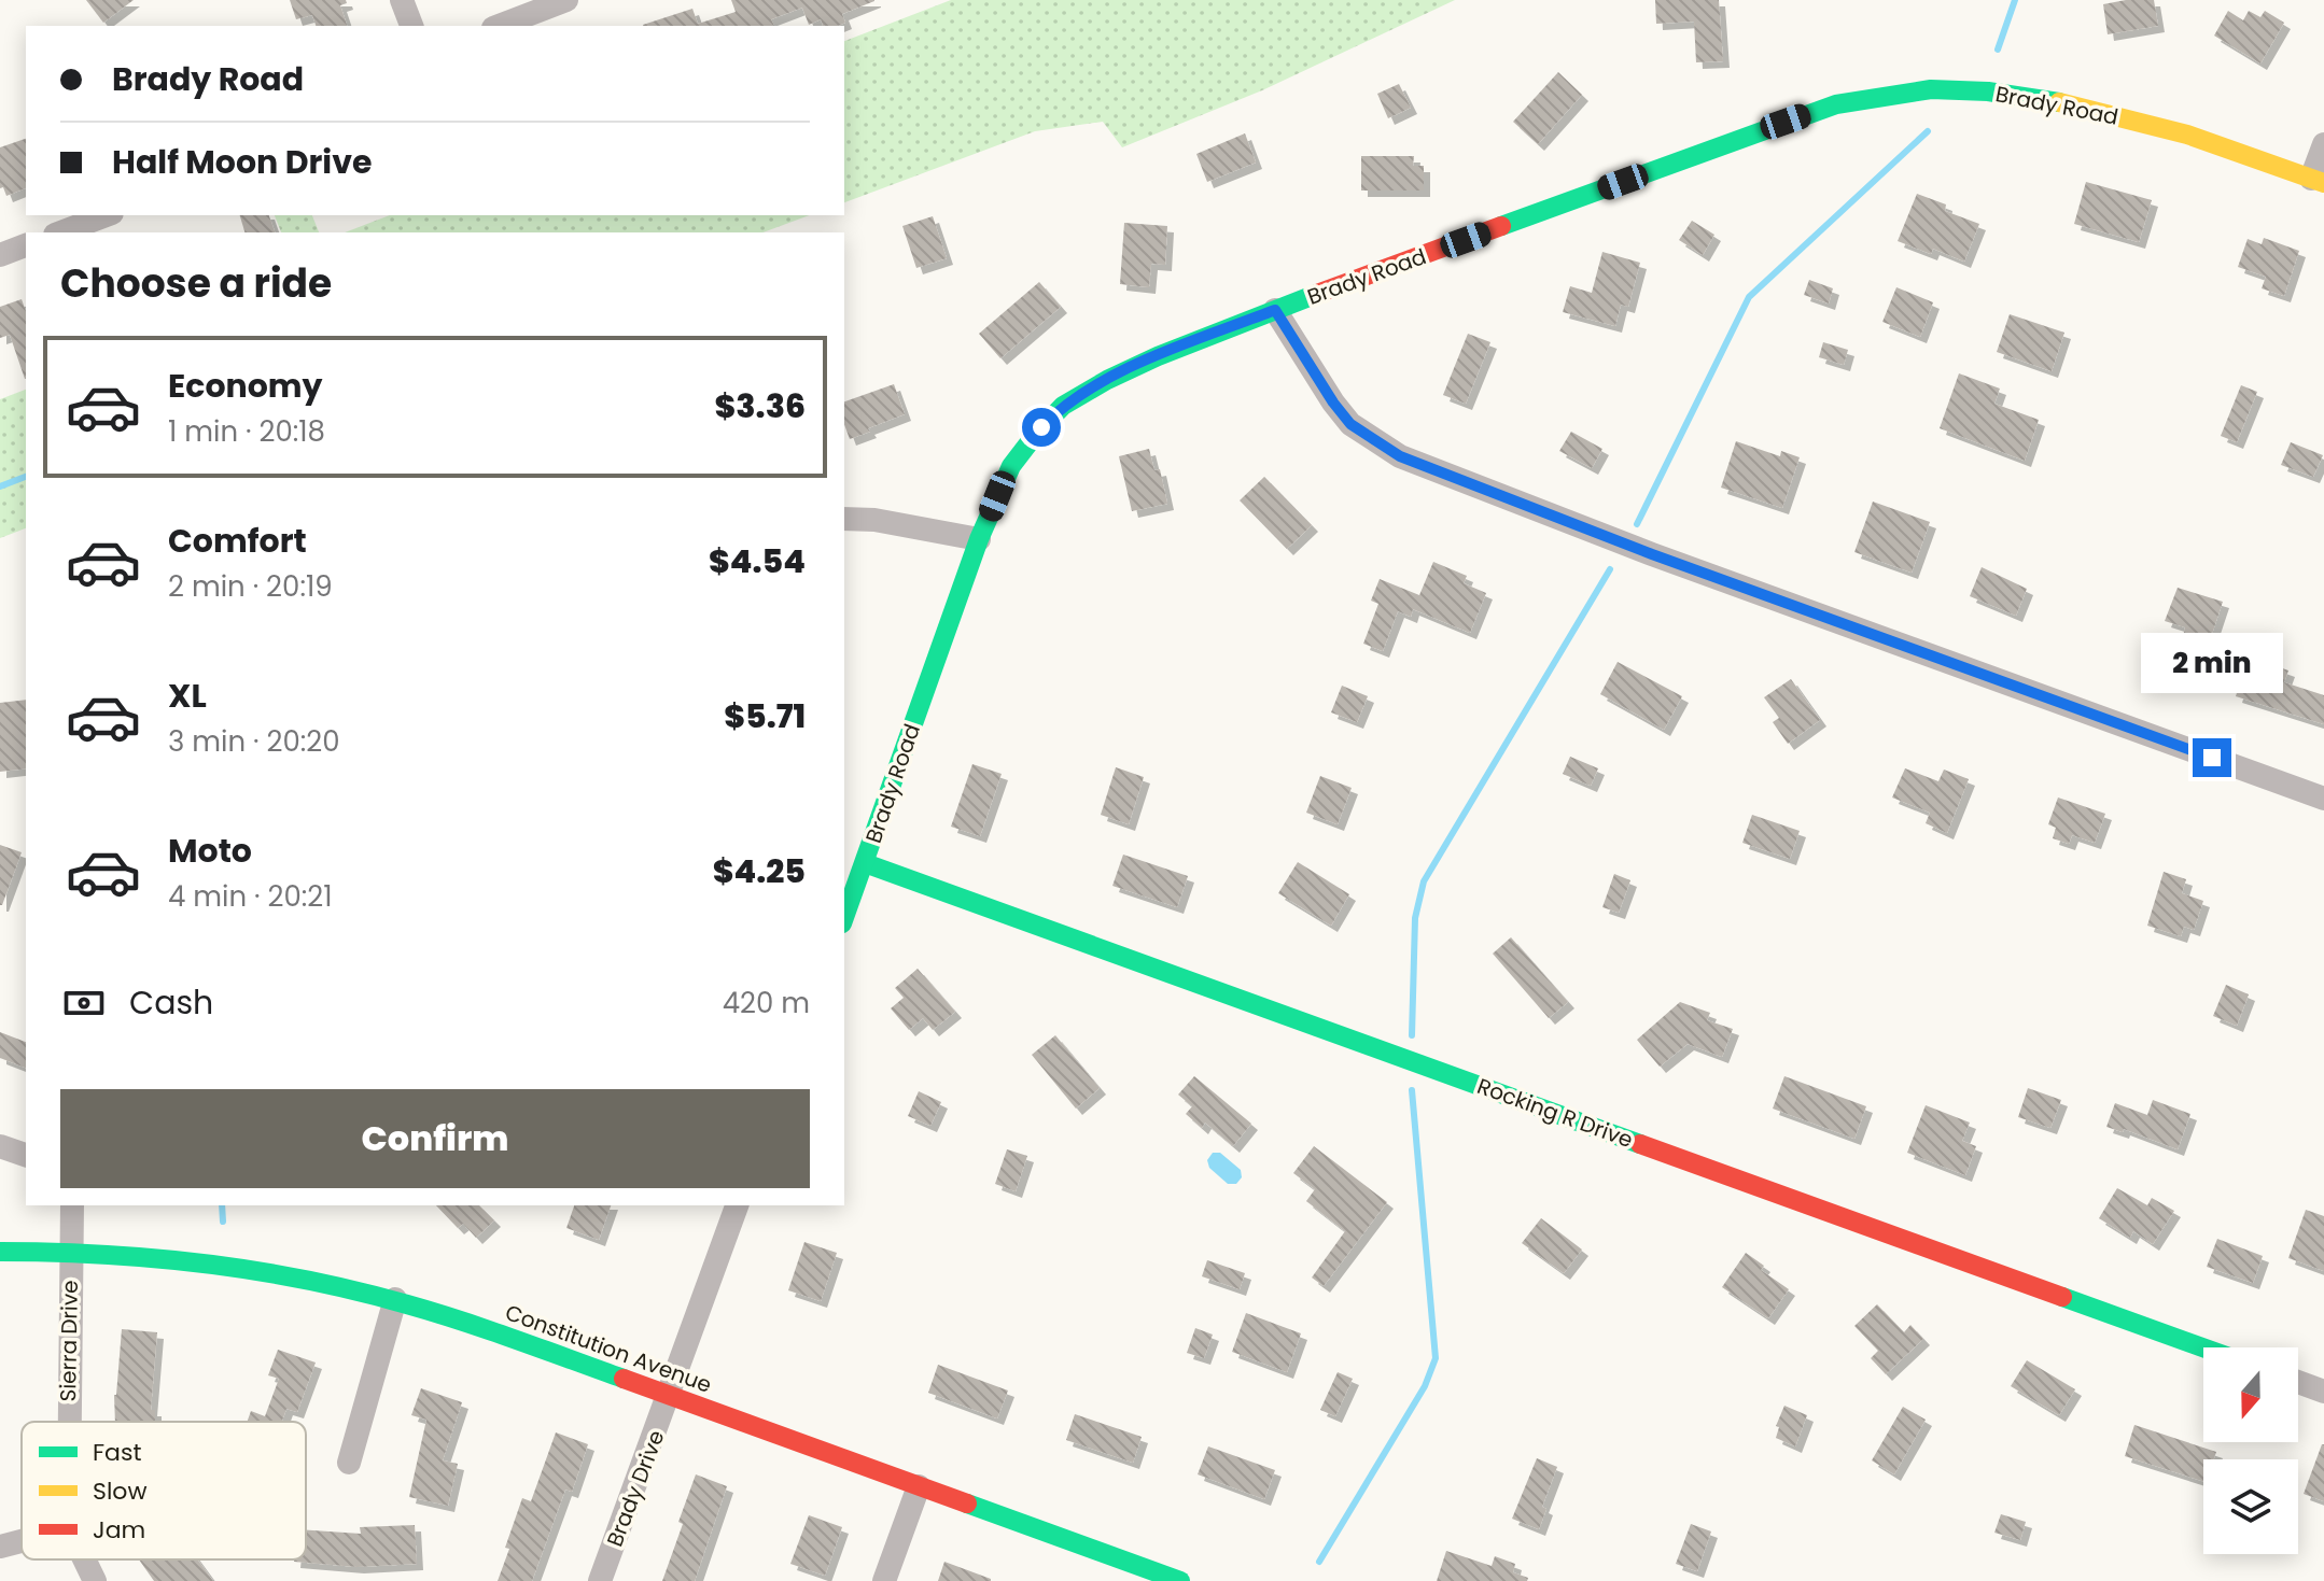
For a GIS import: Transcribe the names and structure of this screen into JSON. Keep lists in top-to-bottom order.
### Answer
{
  "streets": {
    "street": [
      "Brady Road",
      "Rocking R Drive",
      "Sierra Drive",
      "Constitution Avenue",
      "Brady Drive"
    ]
  },
  "crossings": [
    ["Brady Road", "Rocking R Drive"],
    ["Sierra Drive", "Constitution Avenue"],
    ["Constitution Avenue", "Brady Drive"]
  ],
  "legend": ["Fast", "Slow", "Jam"],
  "north": "bottom",
  "page": {
    "banner": ["Brady Road", "Half Moon Drive"],
    "heading": "Choose a ride",
    "list": [
      {
        "name": "Economy",
        "note": "1 min · 20:18",
        "value": "$3.36"
      },
      {
        "name": "Comfort",
        "note": "2 min · 20:19",
        "value": "$4.54"
      },
      {
        "name": "XL",
        "note": "3 min · 20:20",
        "value": "$5.71"
      },
      {
        "name": "Moto",
        "note": "4 min · 20:21",
        "value": "$4.25"
      }
    ],
    "bubble": "2 min",
    "pay": ["Cash", "420 m"],
    "buttons": "Confirm"
  }
}
